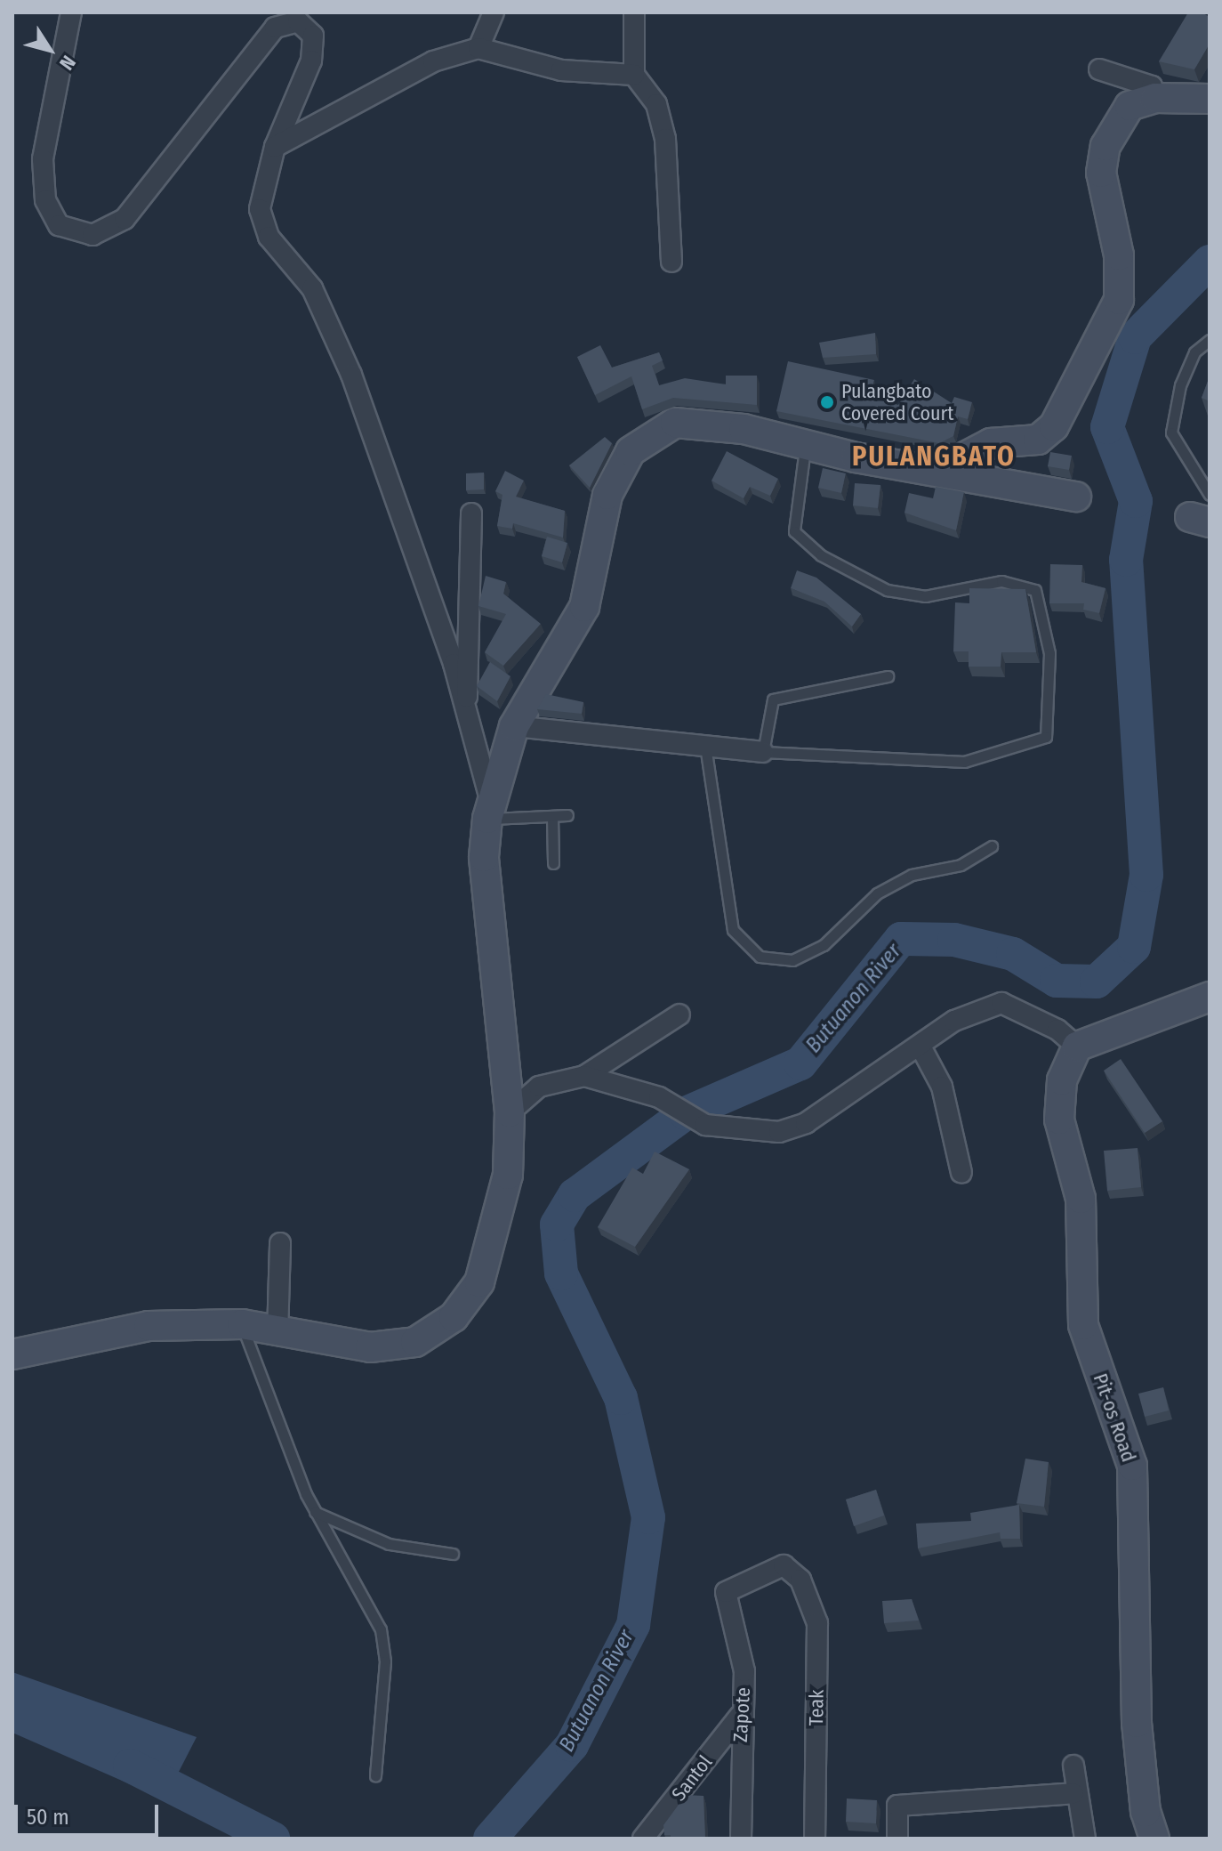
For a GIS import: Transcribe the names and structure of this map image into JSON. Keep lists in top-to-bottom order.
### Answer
{
  "streets": {
    "street": [
      "Pit-os Road",
      "Teak",
      "Zapote",
      "Santol"
    ]
  },
  "crossings": [
    ["Teak", "Zapote"],
    ["Zapote", "Santol"]
  ],
  "districts": ["PULANGBATO"],
  "water": ["Butuanon River"],
  "places": ["Pulangbato Covered Court"],
  "scale_bar": "50 m",
  "north": "bottom right"
}
